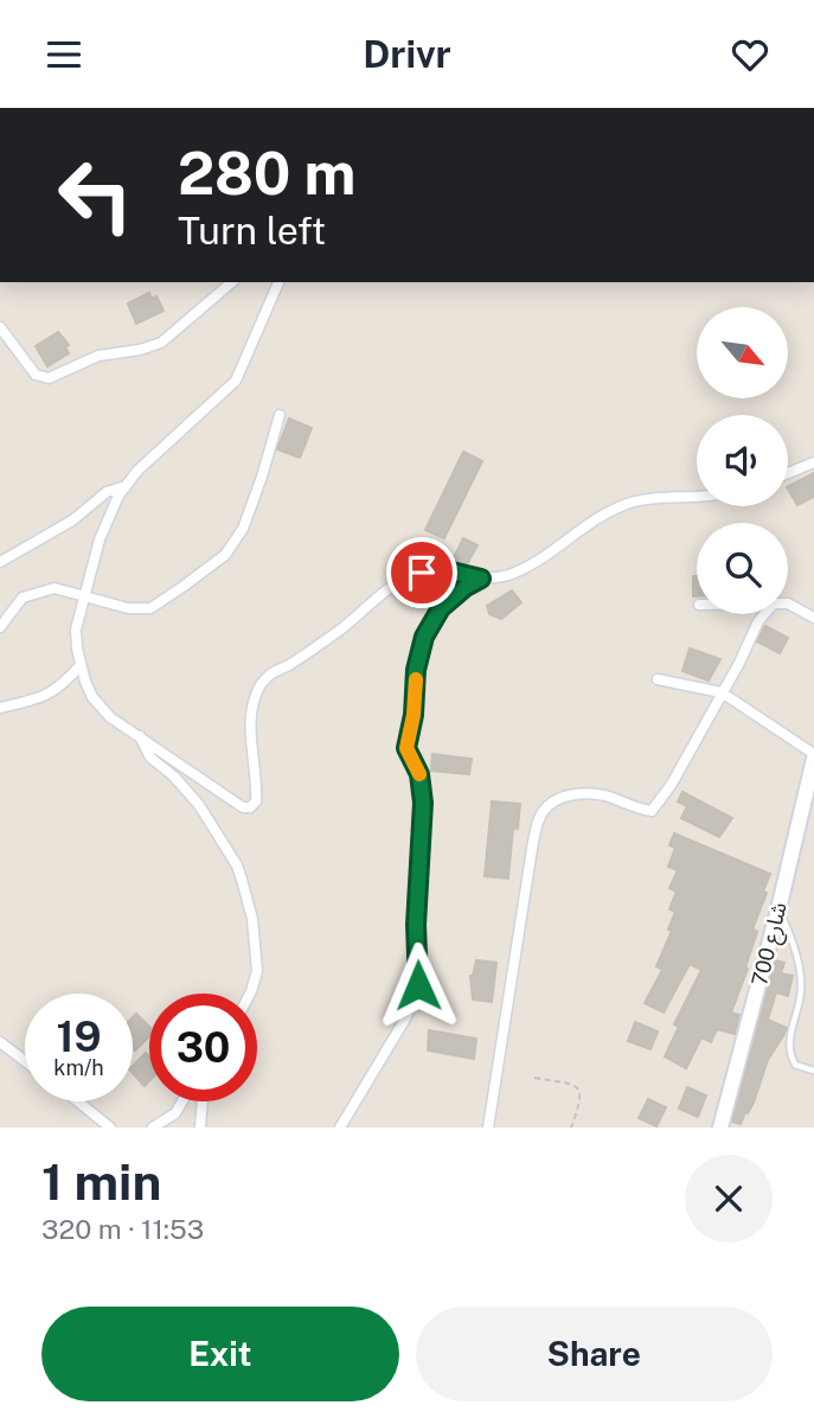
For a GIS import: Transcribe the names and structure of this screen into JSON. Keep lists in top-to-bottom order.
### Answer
{
  "streets": {
    "main road": ["شارع 700"]
  },
  "north": "bottom right",
  "page": {
    "header": "Drivr",
    "turn": ["280 m", "Turn left"],
    "speed": "19 km/h",
    "limit": "30",
    "heading": ["1 min", "320 m · 11:53"],
    "buttons": ["Exit", "Share"]
  }
}
